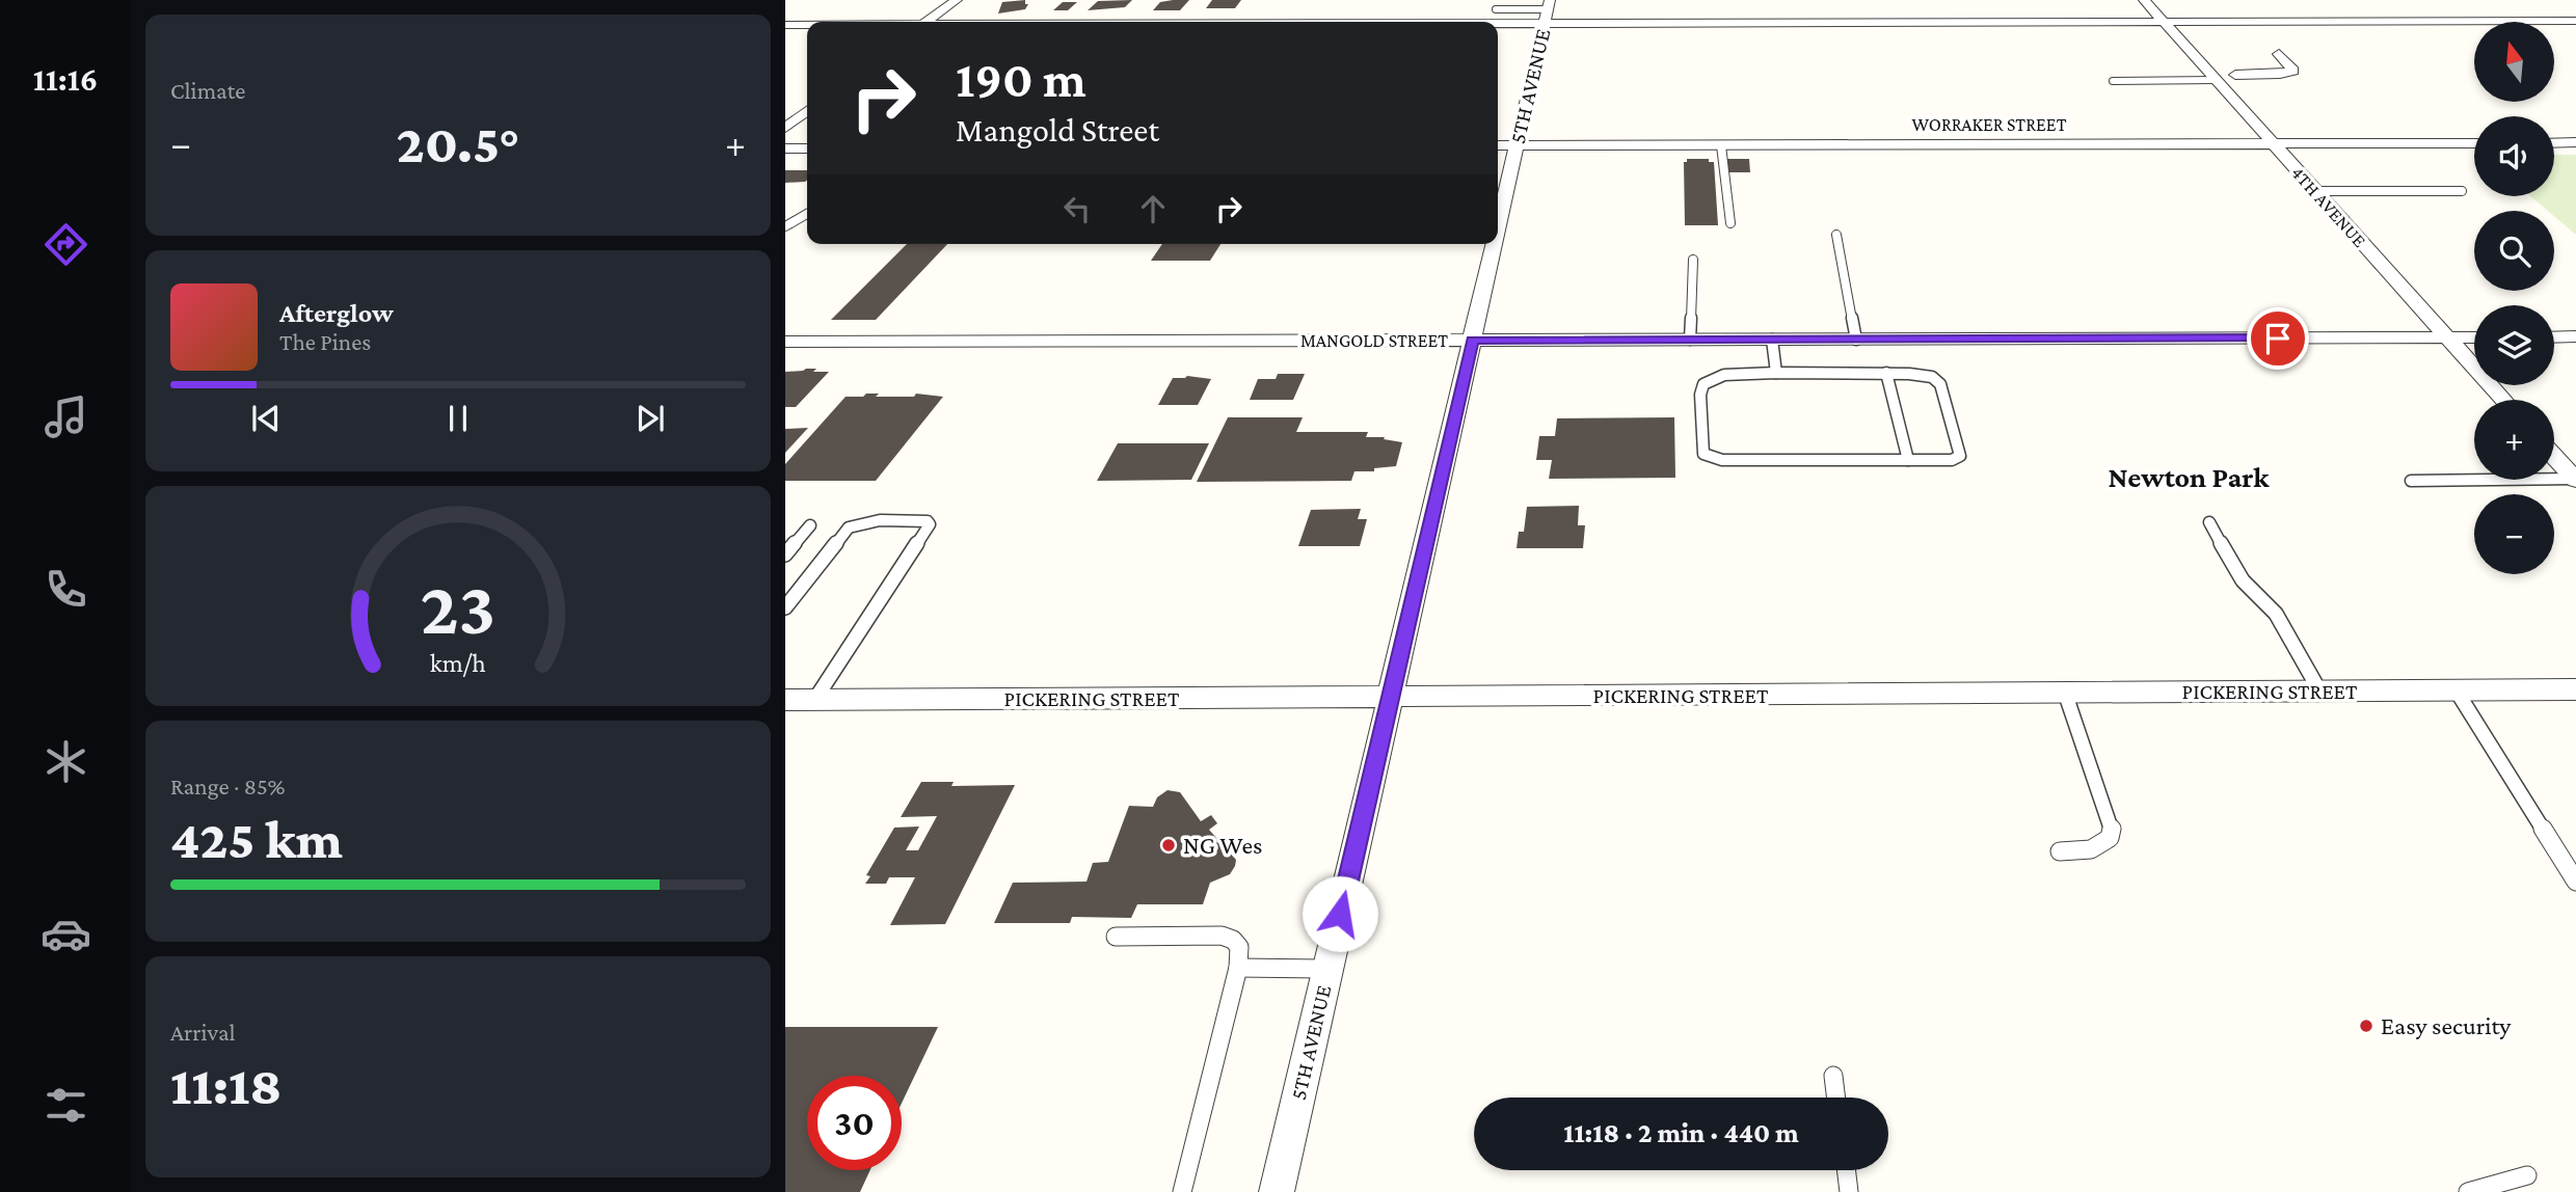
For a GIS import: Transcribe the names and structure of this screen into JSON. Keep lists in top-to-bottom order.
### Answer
{
  "streets": {
    "street": [
      "5TH AVENUE",
      "WORRAKER STREET",
      "4TH AVENUE",
      "MANGOLD STREET",
      "PICKERING STREET"
    ]
  },
  "crossings": [
    ["5TH AVENUE", "WORRAKER STREET"],
    ["5TH AVENUE", "MANGOLD STREET"],
    ["5TH AVENUE", "PICKERING STREET"],
    ["WORRAKER STREET", "4TH AVENUE"],
    ["4TH AVENUE", "MANGOLD STREET"]
  ],
  "districts": ["Newton Park"],
  "places": ["NG Wes", "Easy security"],
  "north": "top",
  "page": {
    "tabs": "11:16",
    "tile": [
      "Climate",
      ["Range · 85%", "425 km"],
      ["Arrival", "11:18"]
    ],
    "map_buttons": ["+", "−"],
    "turn": ["190 m", "Mangold Street"],
    "heat": ["−", "20.5°", "+"],
    "song": ["Afterglow", "The Pines"],
    "limit": "30",
    "trip": "11:18 · 2 min · 440 m",
    "gauge": ["23", "km/h"]
  }
}
